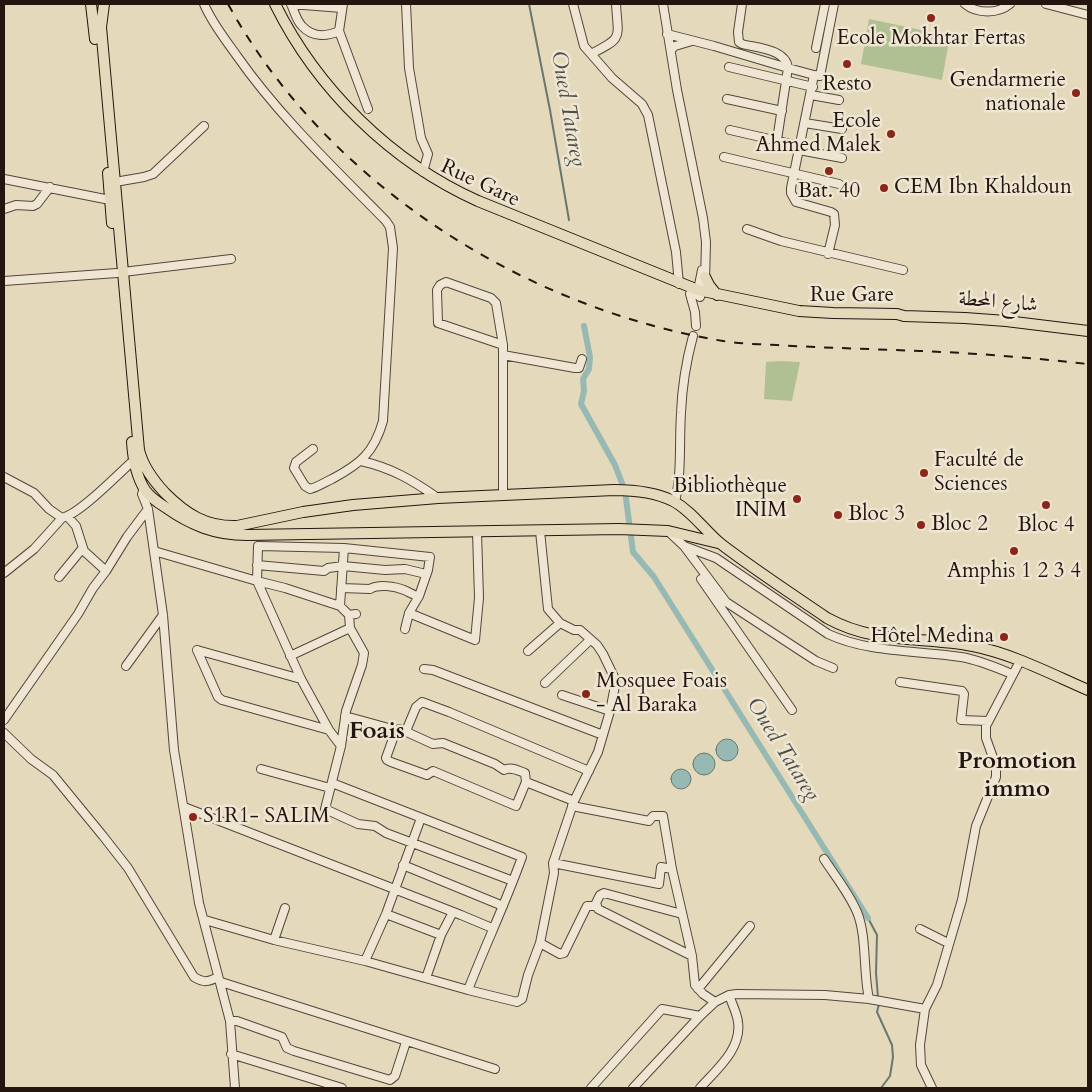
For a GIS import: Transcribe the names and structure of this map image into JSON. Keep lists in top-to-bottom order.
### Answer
{
  "streets": {
    "main road": ["Rue Gare", "شارع المحطة"]
  },
  "crossings": [
    ["Rue Gare", "شارع المحطة"]
  ],
  "districts": ["Foais", "Promotion immo"],
  "water": ["Oued Tatareg"],
  "places": [
    "Ecole Mokhtar Fertas",
    "Resto",
    "Gendarmerie nationale",
    "Ecole Ahmed Malek",
    "Bat. 40",
    "CEM Ibn Khaldoun",
    "Faculté de Sciences",
    "Bibliothèque INIM",
    "Bloc 4",
    "Bloc 3",
    "Bloc 2",
    "Amphis 1 2 3 4",
    "Hôtel Medina",
    "Mosquee Foais - Al Baraka",
    "S1R1- SALIM"
  ]
}
